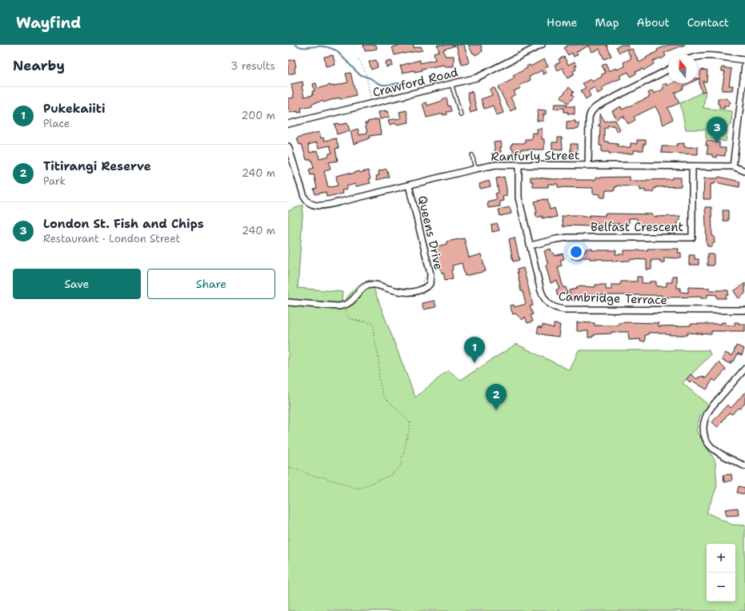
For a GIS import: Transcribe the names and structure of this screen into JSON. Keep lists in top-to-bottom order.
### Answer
{
  "streets": {
    "street": [
      "Crawford Road",
      "Ranfurly Street",
      "Belfast Crescent",
      "Queens Drive",
      "Cambridge Terrace"
    ]
  },
  "crossings": [
    ["Ranfurly Street", "Belfast Crescent"],
    ["Ranfurly Street", "Queens Drive"],
    ["Ranfurly Street", "Cambridge Terrace"],
    ["Belfast Crescent", "Cambridge Terrace"]
  ],
  "north": "top",
  "page": {
    "header": "Wayfind",
    "nav": [
      "Home",
      "Map",
      "About",
      "Contact"
    ],
    "heading": ["Nearby", "3 results"],
    "list": [
      {
        "mark": "1",
        "name": "Pukekaiiti",
        "note": "Place",
        "value": "200 m"
      },
      {
        "mark": "2",
        "name": "Titirangi Reserve",
        "note": "Park",
        "value": "240 m"
      },
      {
        "mark": "3",
        "name": "London St. Fish and Chips",
        "note": "Restaurant · London Street",
        "value": "240 m"
      }
    ],
    "pins": ["3", "1", "2"],
    "buttons": ["Save", "Share"],
    "map_buttons": ["+", "−"]
  }
}
